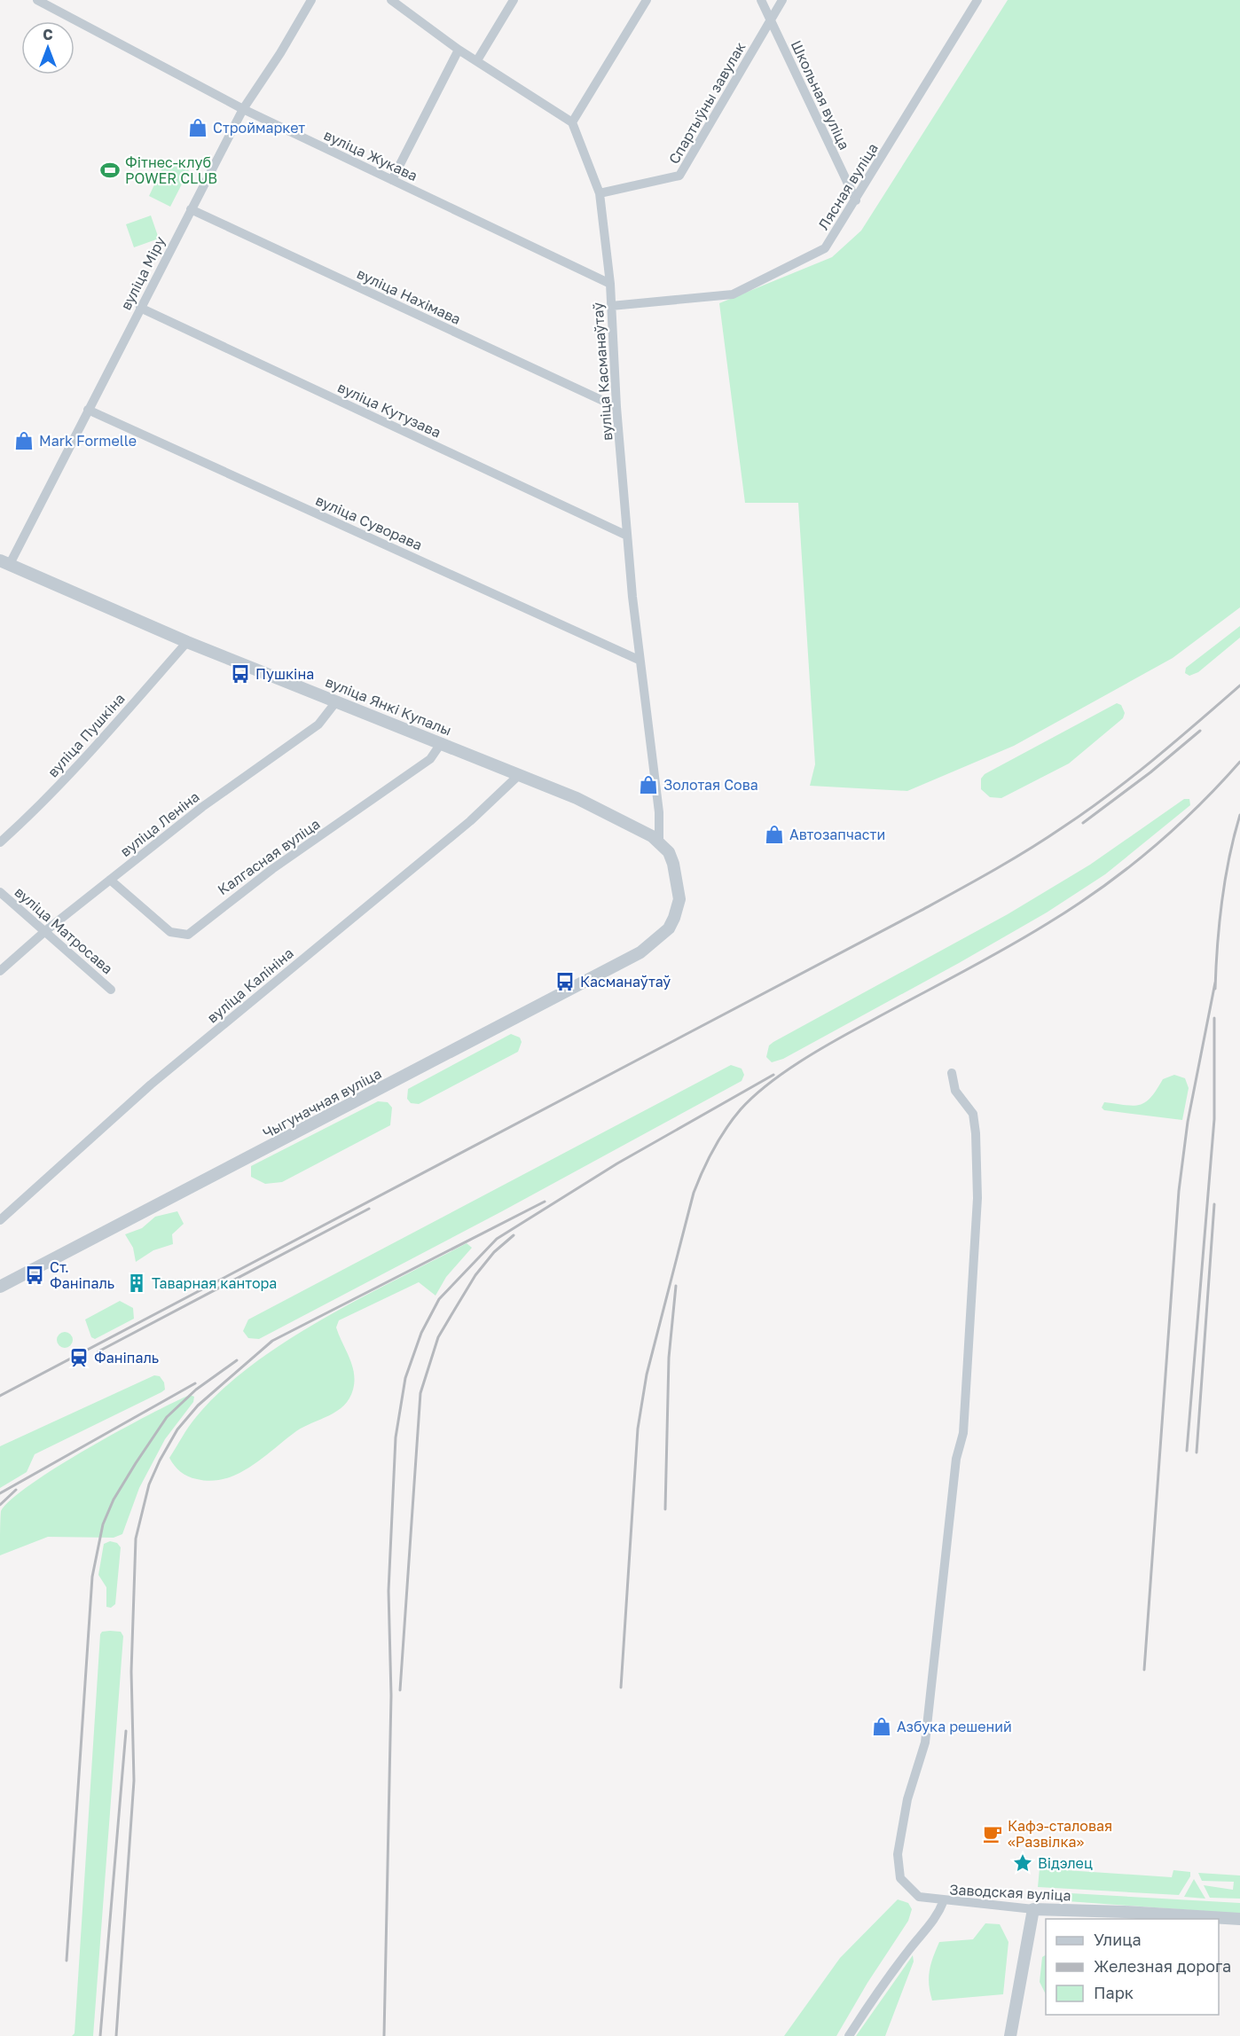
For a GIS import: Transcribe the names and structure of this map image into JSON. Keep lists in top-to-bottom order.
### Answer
{
  "streets": {
    "street": [
      "Школьная вуліца",
      "Спартыўны завулак",
      "вуліца Жукава",
      "Лясная вуліца",
      "вуліца Міру",
      "вуліца Нахімава",
      "вуліца Касманаўтаў",
      "вуліца Кутузава",
      "вуліца Суворава",
      "вуліца Янкі Купалы",
      "вуліца Пушкіна",
      "вуліца Леніна",
      "Калгасная вуліца",
      "вуліца Матросава",
      "вуліца Калініна",
      "Чыгуначная вуліца",
      "Заводская вуліца"
    ]
  },
  "crossings": [
    ["Школьная вуліца", "Спартыўны завулак"],
    ["Школьная вуліца", "Лясная вуліца"],
    ["Спартыўны завулак", "вуліца Касманаўтаў"],
    ["вуліца Жукава", "вуліца Міру"],
    ["вуліца Жукава", "вуліца Касманаўтаў"],
    ["Лясная вуліца", "вуліца Касманаўтаў"],
    ["вуліца Міру", "вуліца Нахімава"],
    ["вуліца Міру", "вуліца Кутузава"],
    ["вуліца Міру", "вуліца Суворава"],
    ["вуліца Міру", "вуліца Янкі Купалы"],
    ["вуліца Нахімава", "вуліца Касманаўтаў"],
    ["вуліца Касманаўтаў", "вуліца Кутузава"],
    ["вуліца Касманаўтаў", "вуліца Суворава"],
    ["вуліца Касманаўтаў", "вуліца Янкі Купалы"],
    ["вуліца Касманаўтаў", "Чыгуначная вуліца"],
    ["вуліца Янкі Купалы", "вуліца Пушкіна"],
    ["вуліца Янкі Купалы", "вуліца Леніна"],
    ["вуліца Янкі Купалы", "Калгасная вуліца"],
    ["вуліца Янкі Купалы", "вуліца Калініна"],
    ["вуліца Янкі Купалы", "Чыгуначная вуліца"],
    ["вуліца Леніна", "Калгасная вуліца"],
    ["вуліца Леніна", "вуліца Матросава"]
  ],
  "places": {
    "shop": [
      "Строймаркет",
      "Mark Formelle",
      "Золотая Сова",
      "Автозапчасти",
      "Азбука решений"
    ],
    "sports": ["Фітнес-клуб POWER CLUB"],
    "bus stop": ["Пушкіна", "Касманаўтаў", "Ст. Фаніпаль"],
    "building": ["Таварная кантора"],
    "station": ["Фаніпаль"],
    "cafe": ["Кафэ-сталовая «Развілка»"],
    "place": ["Відэлец"]
  },
  "legend": ["Улица", "Железная дорога", "Парк"],
  "north": "top"
}
